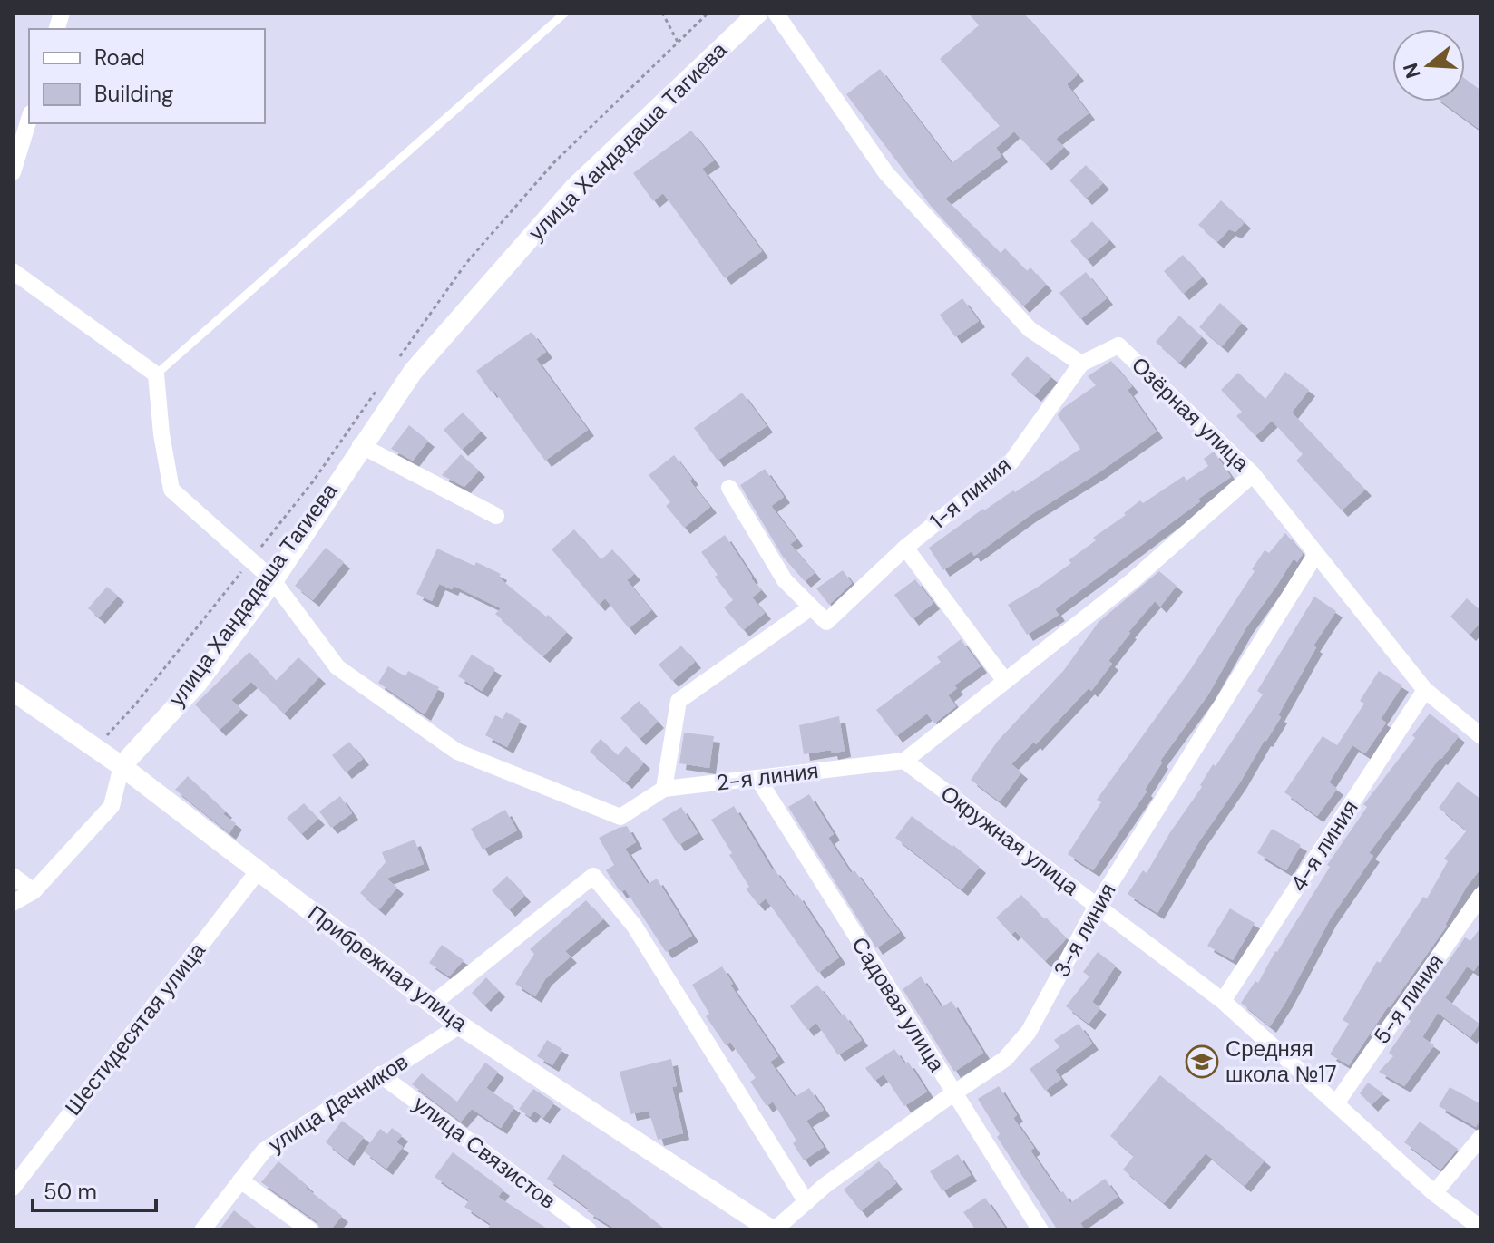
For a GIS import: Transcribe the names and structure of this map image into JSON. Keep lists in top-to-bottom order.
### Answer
{
  "streets": {
    "street": [
      "улица Хандадаша Тагиева",
      "Озёрная улица",
      "1-я линия",
      "2-я линия",
      "Окружная улица",
      "4-я линия",
      "3-я линия",
      "Прибрежная улица",
      "5-я линия",
      "Садовая улица",
      "Шестидесятая улица",
      "улица Дачников",
      "улица Связистов"
    ]
  },
  "crossings": [
    ["улица Хандадаша Тагиева", "2-я линия"],
    ["улица Хандадаша Тагиева", "Прибрежная улица"],
    ["Озёрная улица", "1-я линия"],
    ["Озёрная улица", "4-я линия"],
    ["Озёрная улица", "3-я линия"],
    ["2-я линия", "Окружная улица"],
    ["2-я линия", "Садовая улица"],
    ["Окружная улица", "4-я линия"],
    ["Окружная улица", "3-я линия"],
    ["Окружная улица", "5-я линия"],
    ["3-я линия", "Прибрежная улица"],
    ["3-я линия", "Садовая улица"],
    ["Прибрежная улица", "Шестидесятая улица"],
    ["Прибрежная улица", "улица Дачников"],
    ["улица Дачников", "улица Связистов"]
  ],
  "places": {
    "school or university": ["Средняя школа №17"]
  },
  "legend": ["Road", "Building"],
  "scale_bar": "50 m",
  "north": "left"
}
